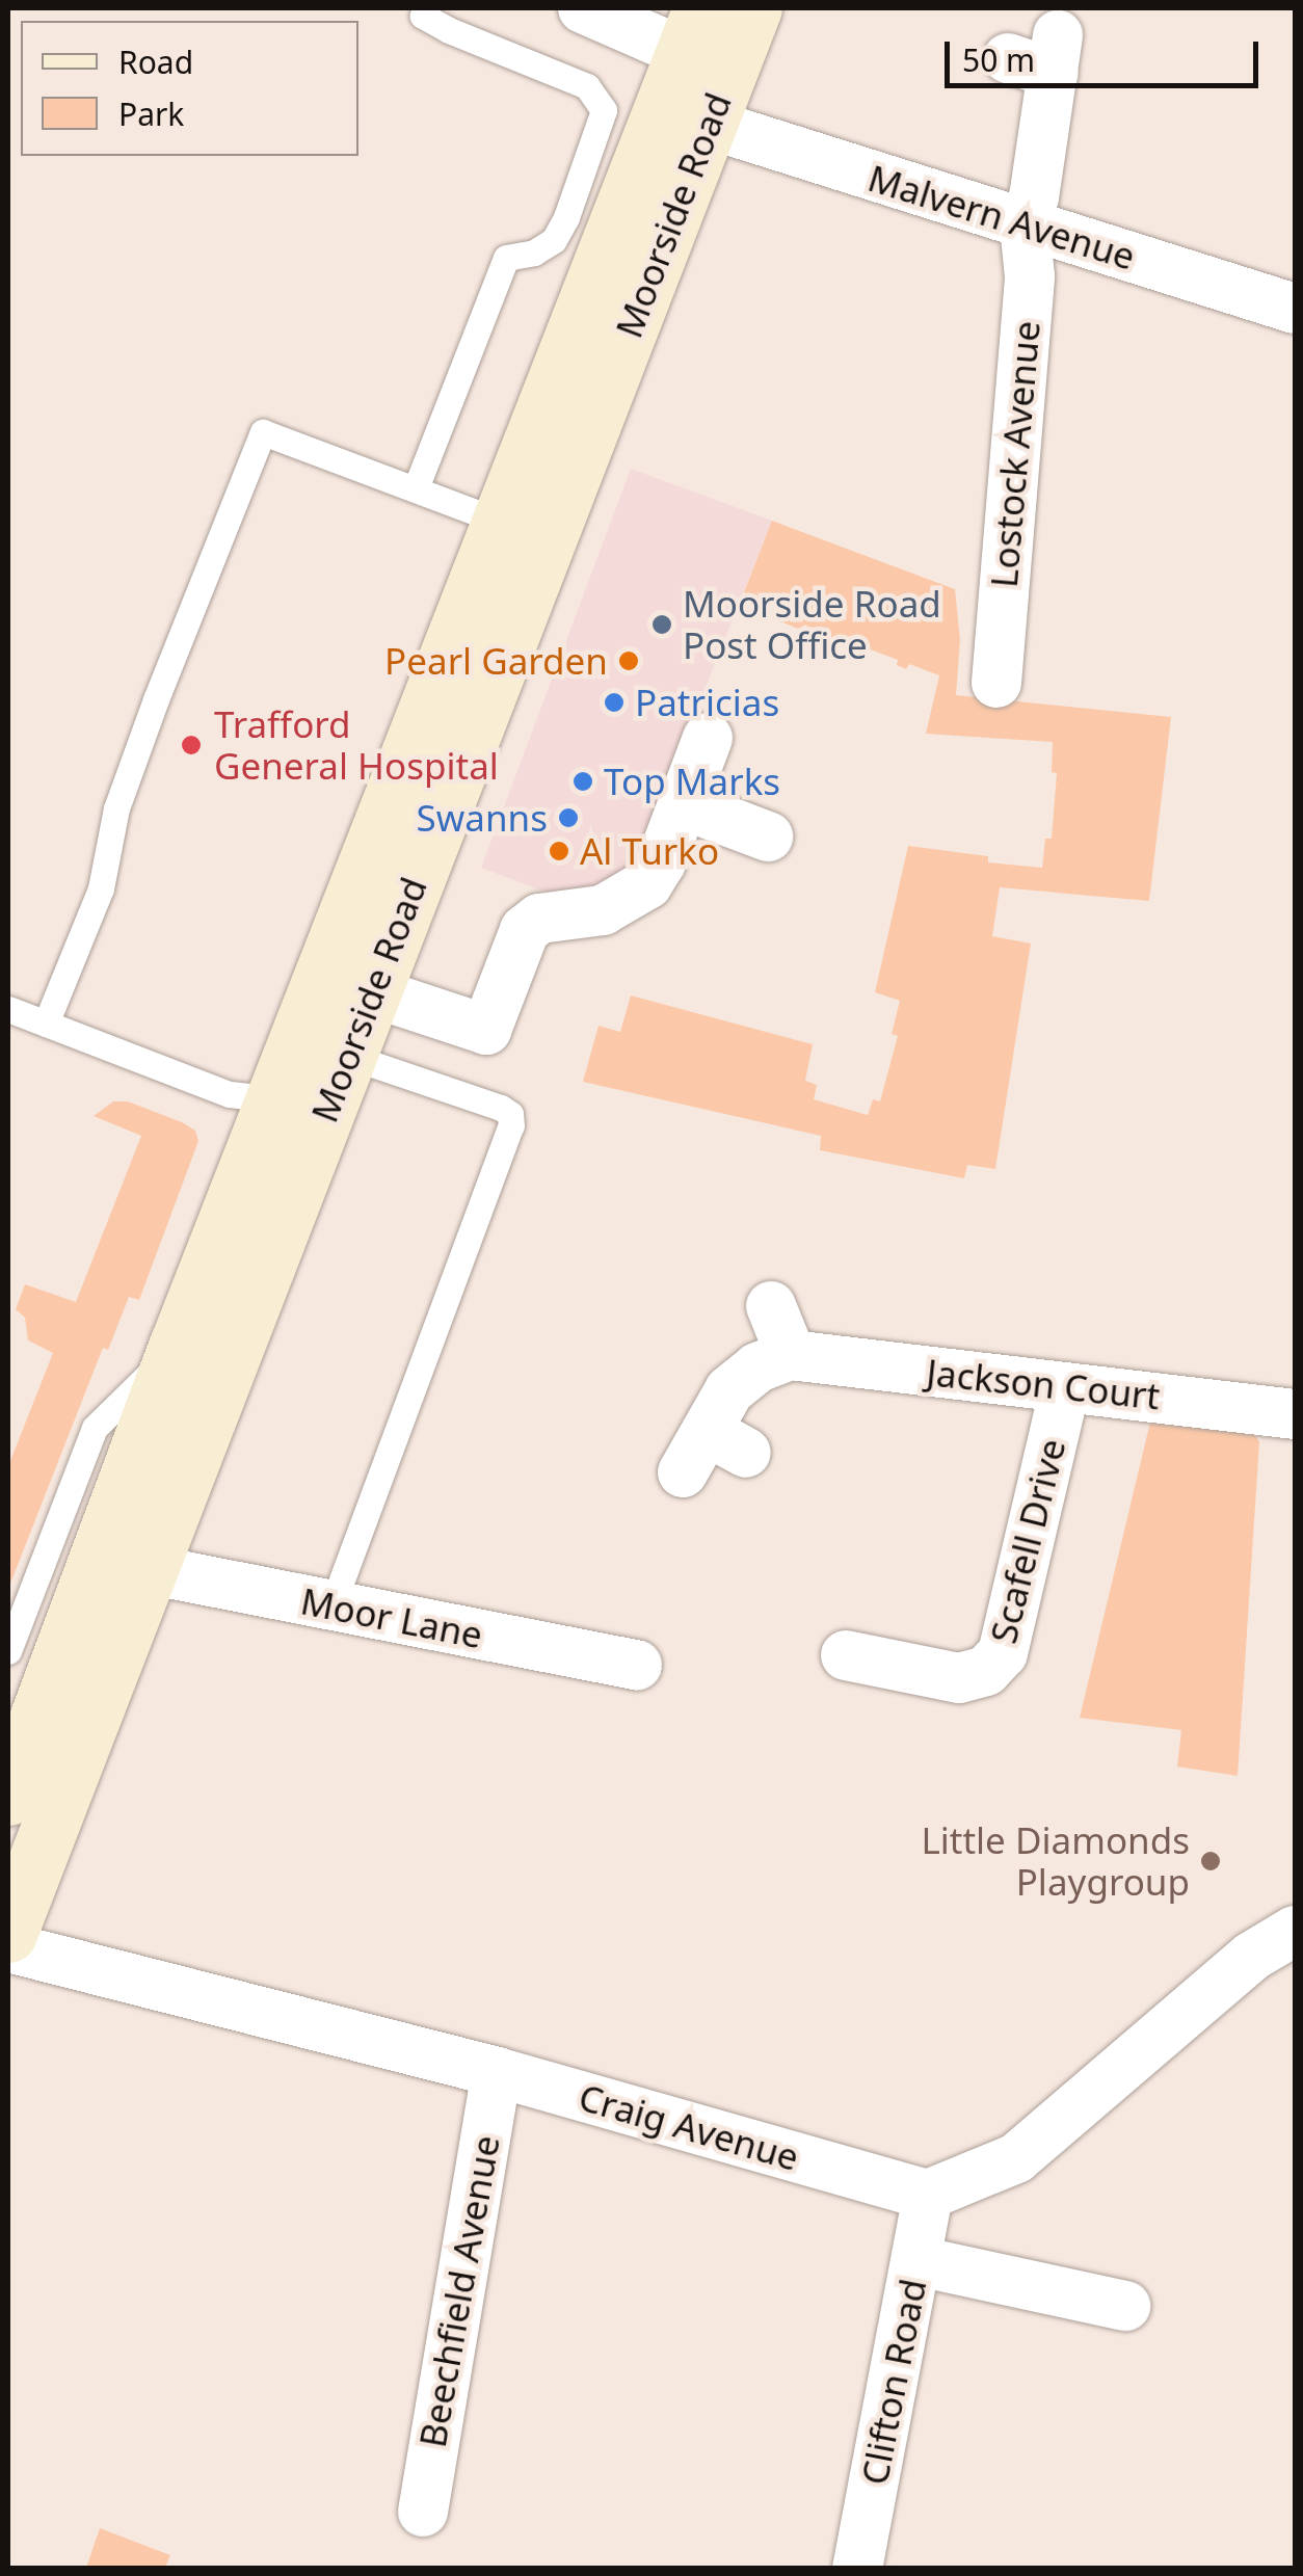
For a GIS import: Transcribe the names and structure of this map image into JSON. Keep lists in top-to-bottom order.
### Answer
{
  "streets": {
    "street": [
      "Moorside Road",
      "Malvern Avenue",
      "Lostock Avenue",
      "Jackson Court",
      "Scafell Drive",
      "Moor Lane",
      "Craig Avenue",
      "Beechfield Avenue",
      "Clifton Road"
    ]
  },
  "crossings": [
    ["Moorside Road", "Malvern Avenue"],
    ["Moorside Road", "Moor Lane"],
    ["Malvern Avenue", "Lostock Avenue"],
    ["Jackson Court", "Scafell Drive"],
    ["Craig Avenue", "Beechfield Avenue"],
    ["Craig Avenue", "Clifton Road"]
  ],
  "places": [
    "Moorside Road Post Office",
    "Pearl Garden",
    "Patricias",
    "Trafford General Hospital",
    "Top Marks",
    "Swanns",
    "Al Turko",
    "Little Diamonds Playgroup"
  ],
  "legend": ["Road", "Park"],
  "scale_bar": "50 m"
}
